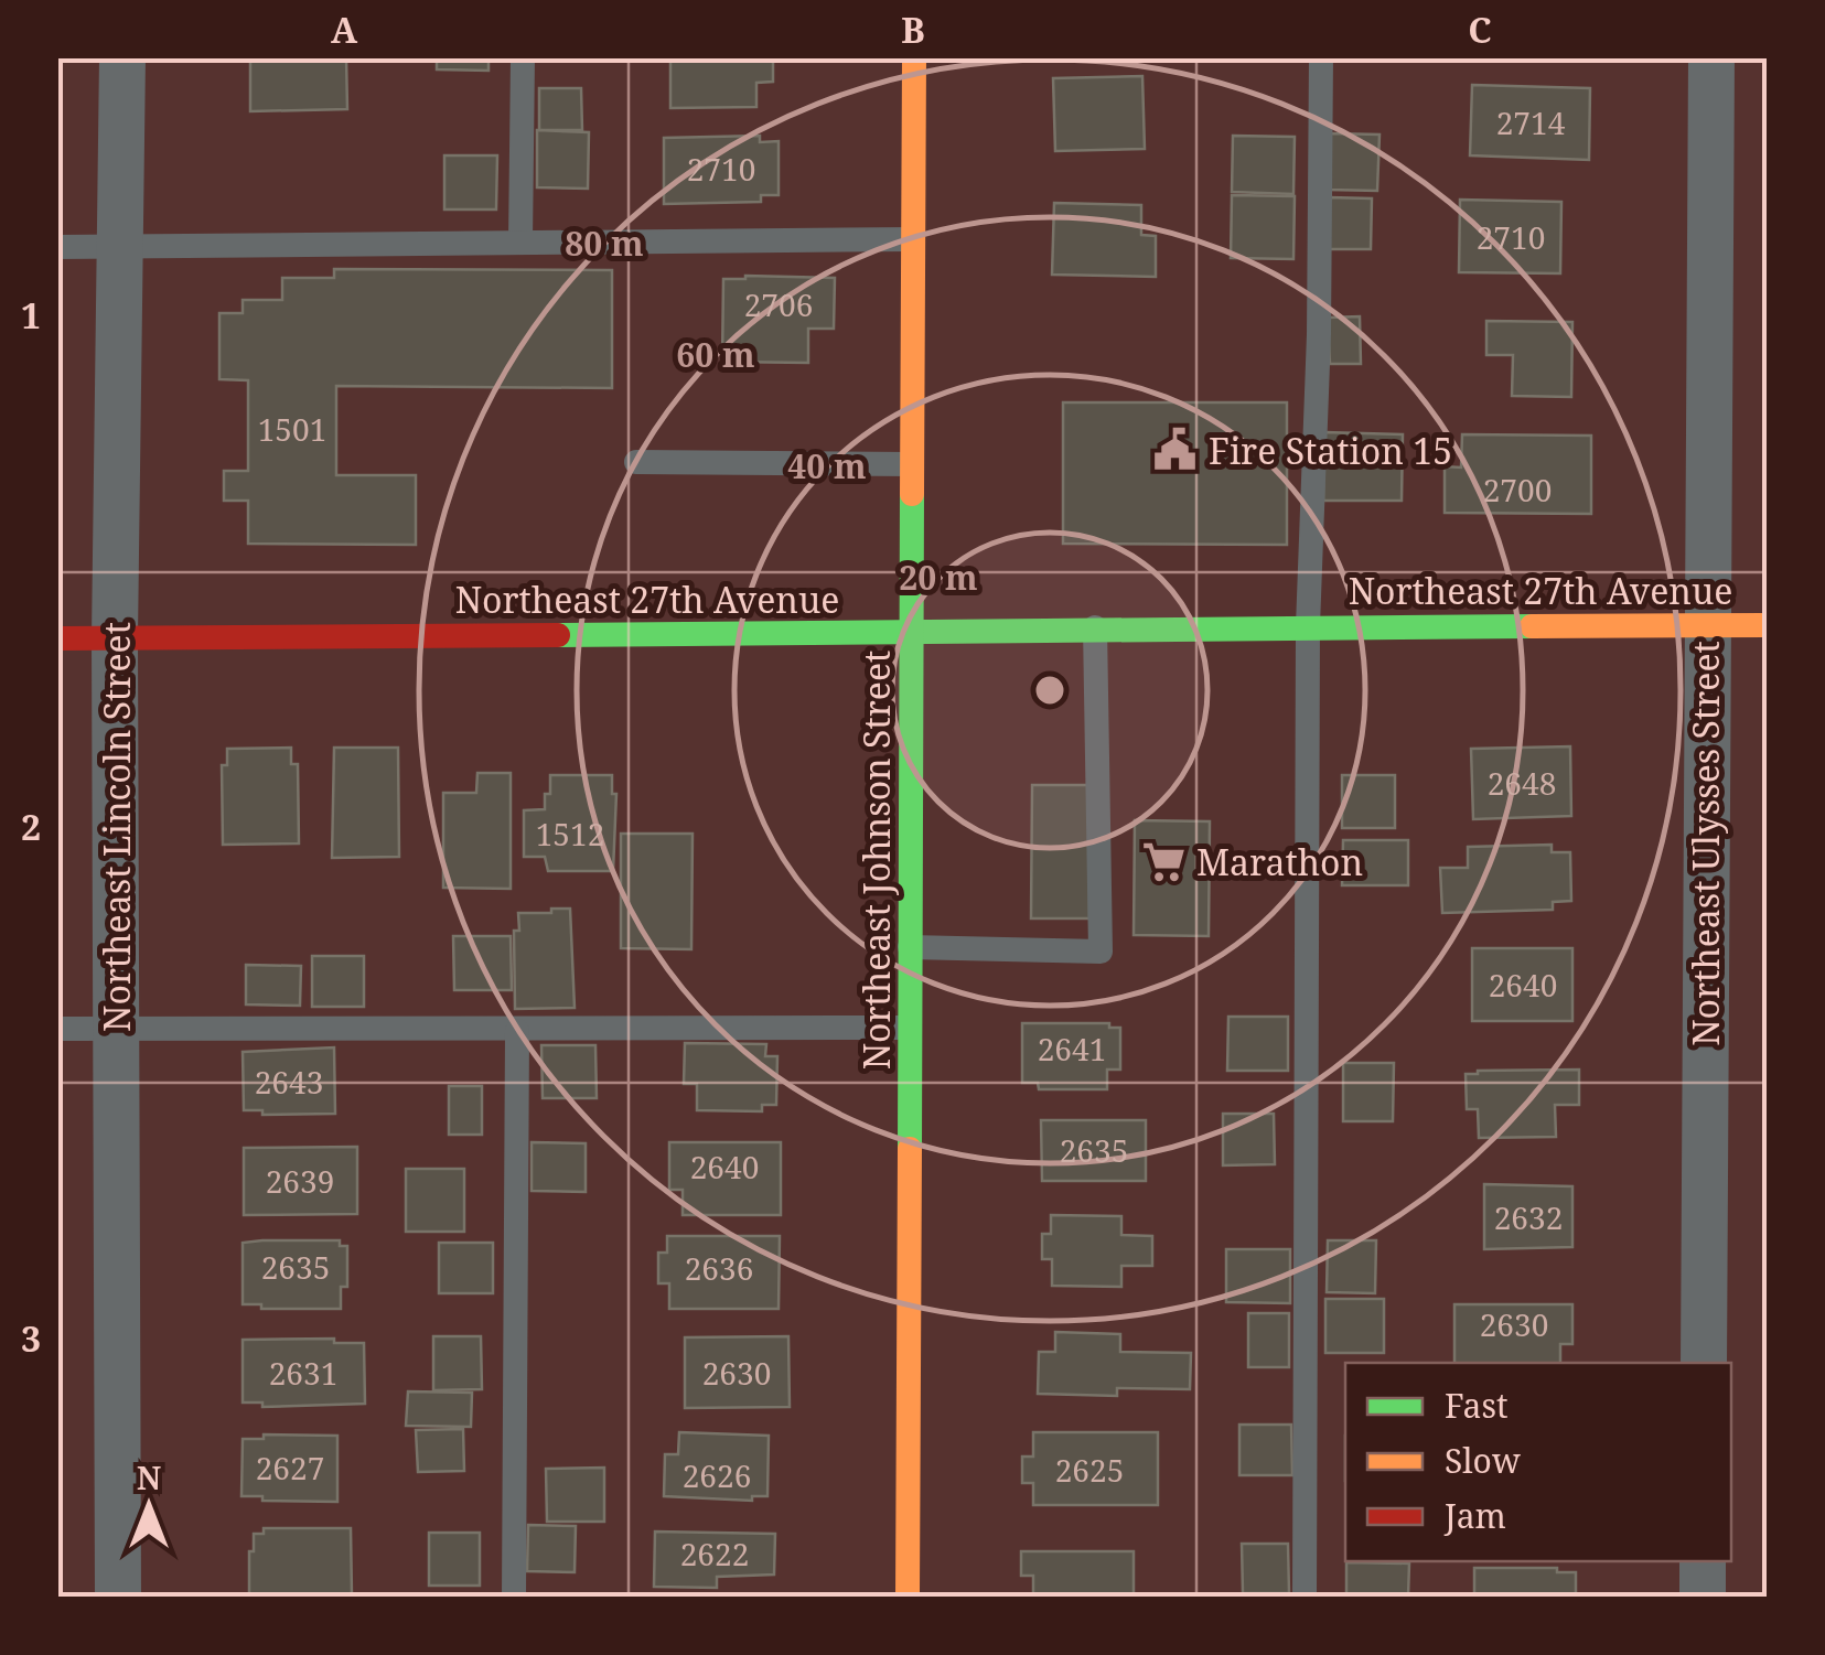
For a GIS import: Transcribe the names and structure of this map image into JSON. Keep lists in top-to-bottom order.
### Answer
{
  "streets": {
    "street": [
      "Northeast 27th Avenue",
      "Northeast Lincoln Street",
      "Northeast Ulysses Street",
      "Northeast Johnson Street"
    ]
  },
  "crossings": [
    ["Northeast 27th Avenue", "Northeast Lincoln Street"],
    ["Northeast 27th Avenue", "Northeast Ulysses Street"],
    ["Northeast 27th Avenue", "Northeast Johnson Street"]
  ],
  "places": {
    "public building": ["Fire Station 15"],
    "supermarket": ["Marathon"]
  },
  "house_numbers": [
    "2714",
    "2710",
    "2710",
    "2706",
    "1501",
    "2700",
    "2648",
    "1512",
    "2640",
    "2641",
    "2643",
    "2635",
    "2640",
    "2639",
    "2632",
    "2635",
    "2636",
    "2630",
    "2631",
    "2630",
    "2627",
    "2625",
    "2626",
    "2622"
  ],
  "legend": ["Fast", "Slow", "Jam"],
  "north": "top",
  "grid": {
    "columns": ["A", "B", "C"],
    "rows": ["1", "2", "3"]
  },
  "rings": [
    "80 m",
    "60 m",
    "40 m",
    "20 m"
  ]
}
